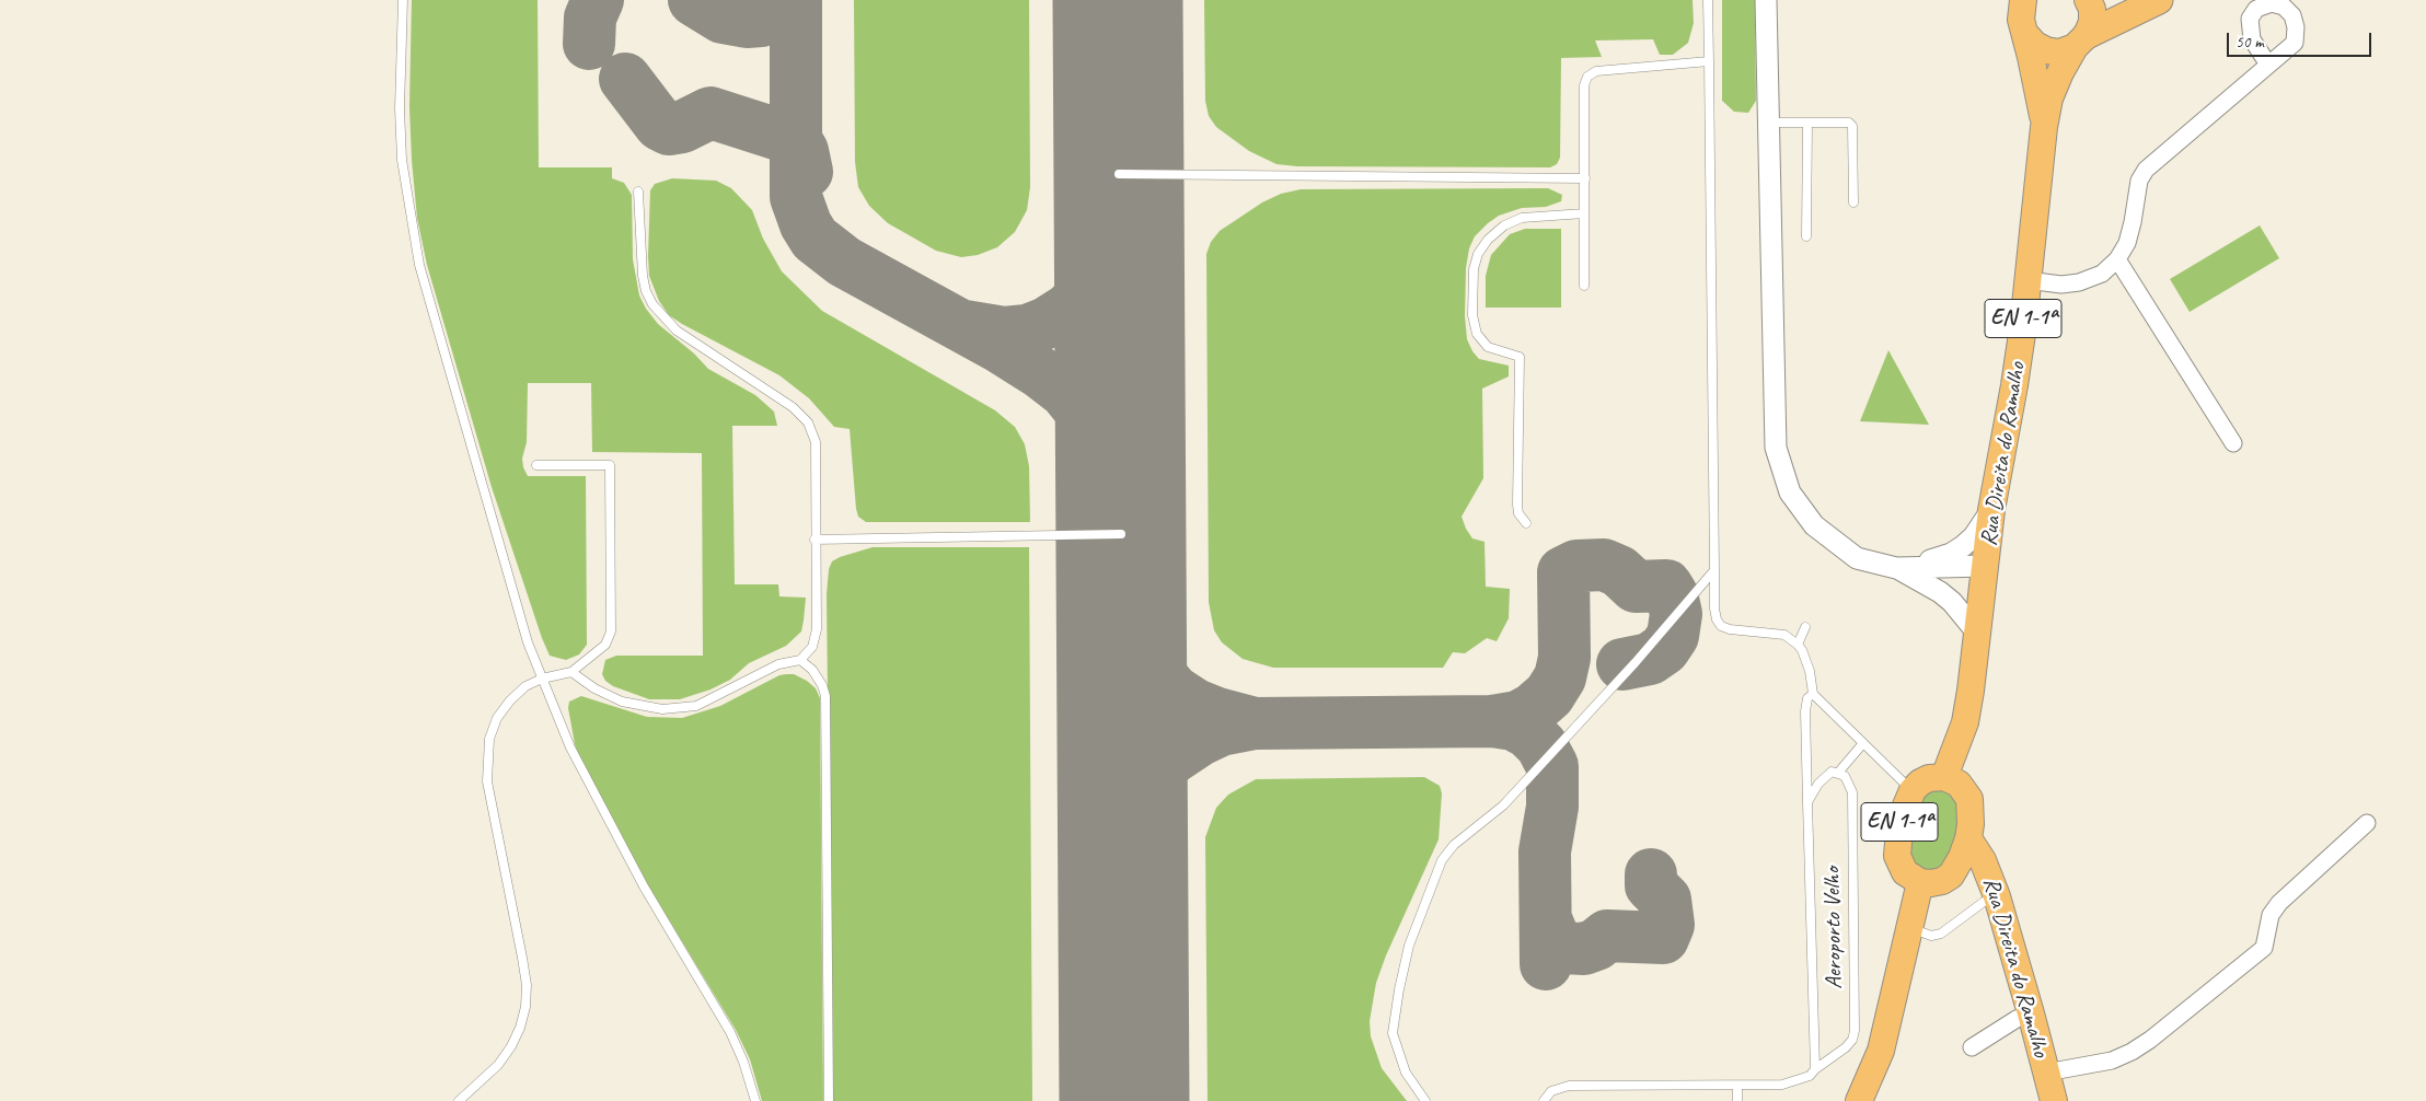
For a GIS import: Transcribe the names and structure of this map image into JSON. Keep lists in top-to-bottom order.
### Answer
{
  "streets": {
    "main road": ["EN 1-1ª", "Rua Direita do Ramalho"],
    "lane": ["Aeroporto Velho"]
  },
  "crossings": [
    ["EN 1-1ª", "Rua Direita do Ramalho"]
  ],
  "scale_bar": "50 m"
}
